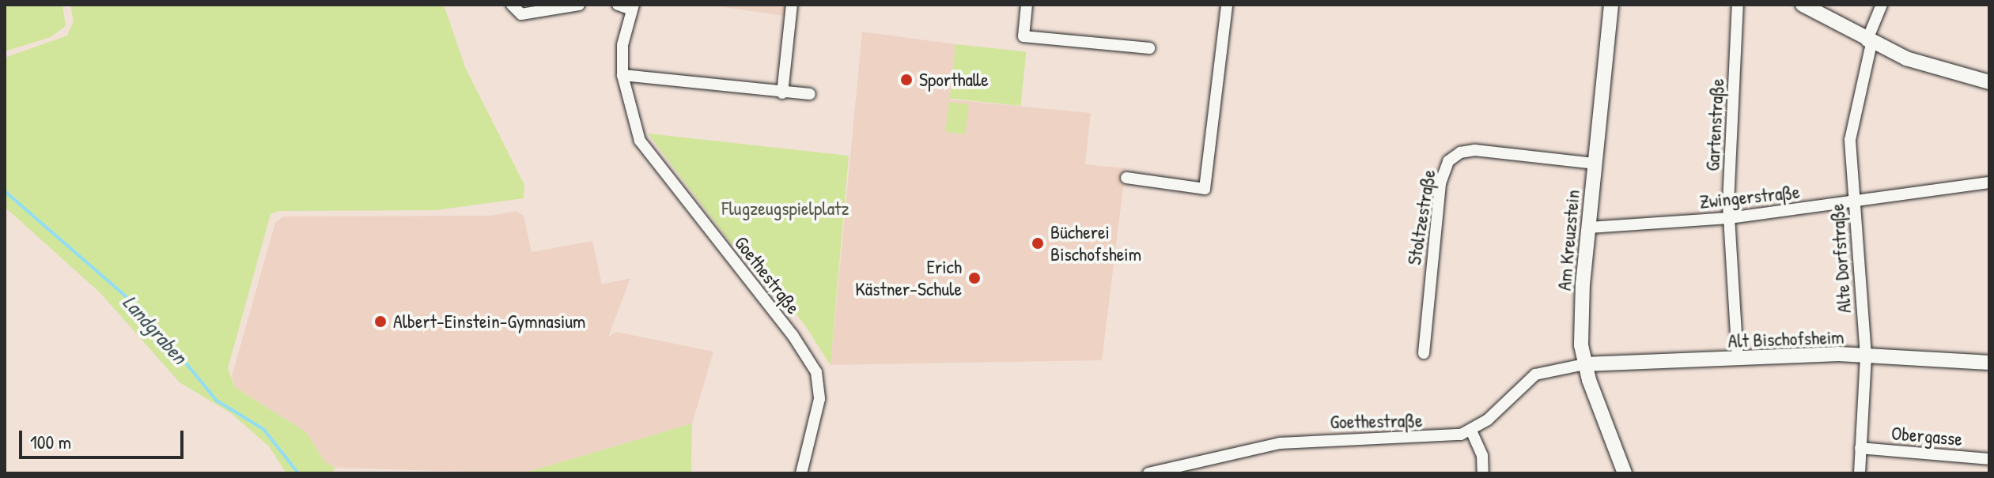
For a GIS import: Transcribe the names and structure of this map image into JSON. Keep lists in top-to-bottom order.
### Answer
{
  "streets": {
    "street": [
      "Gartenstraße",
      "Zwingerstraße",
      "Stoltzestraße",
      "Am Kreuzstein",
      "Alte Dorfstraße",
      "Goethestraße",
      "Alt Bischofsheim",
      "Obergasse"
    ]
  },
  "crossings": [
    ["Gartenstraße", "Zwingerstraße"],
    ["Gartenstraße", "Alt Bischofsheim"],
    ["Zwingerstraße", "Am Kreuzstein"],
    ["Zwingerstraße", "Alte Dorfstraße"],
    ["Stoltzestraße", "Am Kreuzstein"],
    ["Am Kreuzstein", "Alt Bischofsheim"],
    ["Alte Dorfstraße", "Alt Bischofsheim"],
    ["Alte Dorfstraße", "Obergasse"]
  ],
  "water": ["Landgraben"],
  "parks": ["Flugzeugspielplatz"],
  "places": [
    "Sporthalle",
    "Bücherei Bischofsheim",
    "Erich Kästner-Schule",
    "Albert-Einstein-Gymnasium"
  ],
  "scale_bar": "100 m"
}
